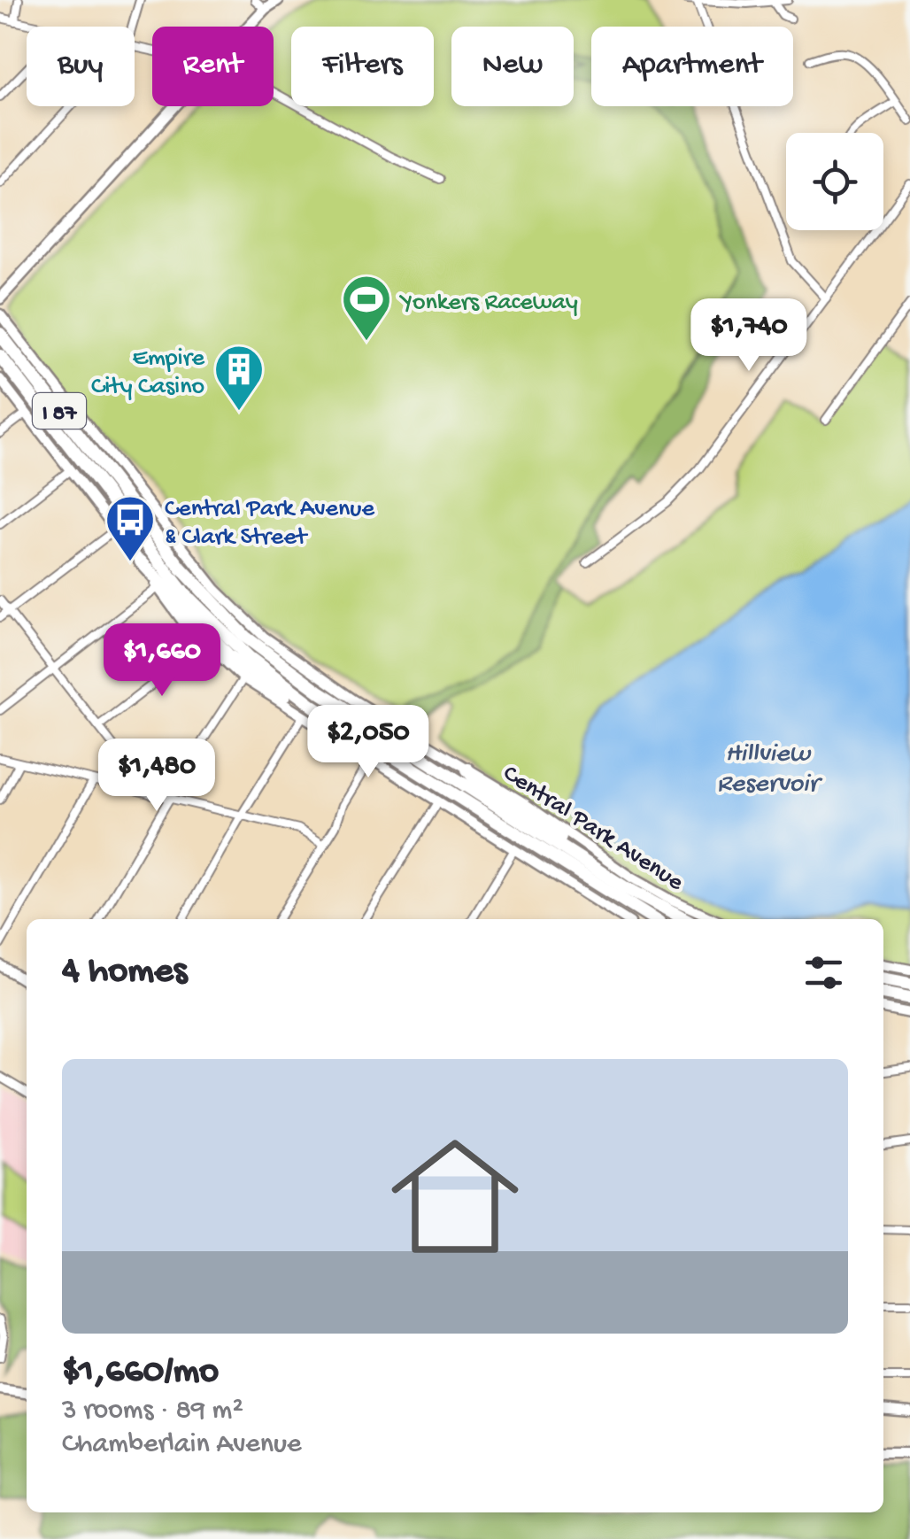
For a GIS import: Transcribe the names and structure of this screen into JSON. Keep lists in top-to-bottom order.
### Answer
{
  "streets": {
    "highway": ["I 87"],
    "main road": ["Central Park Avenue"]
  },
  "water": ["Hillview Reservoir"],
  "places": {
    "sports": ["Yonkers Raceway"],
    "building": ["Empire City Casino"],
    "bus stop": ["Central Park Avenue & Clark Street"]
  },
  "page": {
    "chip": [
      "Buy",
      "Rent",
      "Filters",
      "New",
      "Apartment"
    ],
    "price": [
      "$1,740",
      "$1,660",
      "$2,050",
      "$1,480"
    ],
    "heading": "4 homes",
    "list": [
      {
        "name": "$1,660/mo",
        "note": "3 rooms · 89 m² · Chamberlain Avenue"
      }
    ]
  }
}
